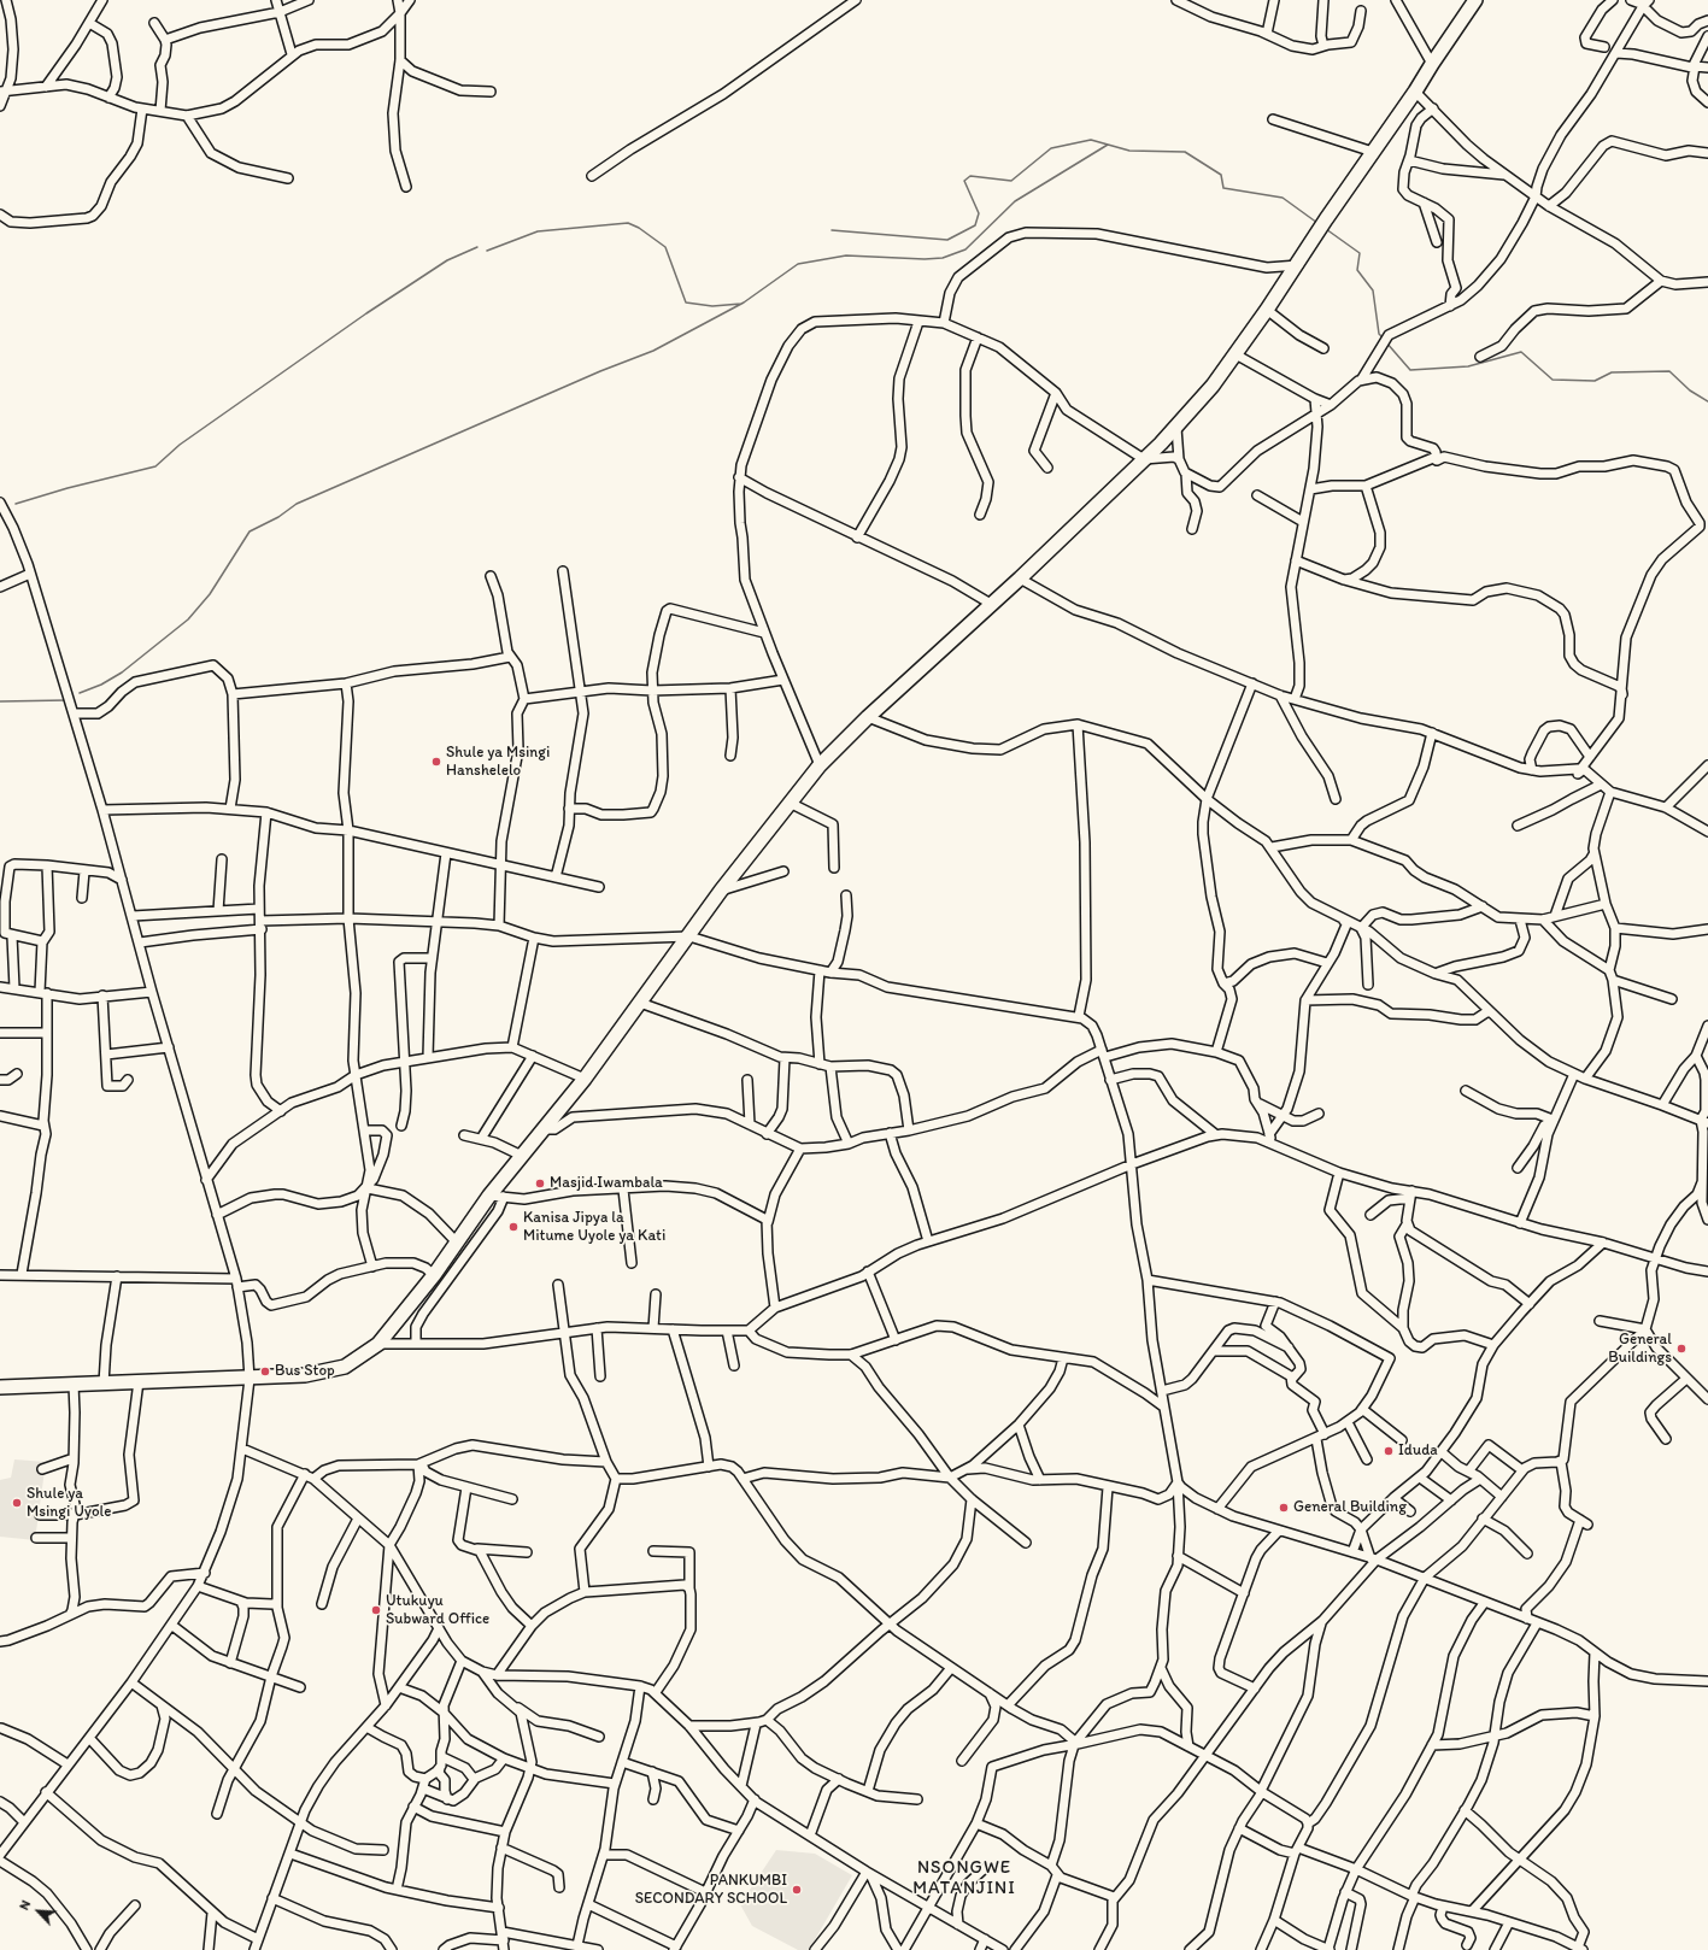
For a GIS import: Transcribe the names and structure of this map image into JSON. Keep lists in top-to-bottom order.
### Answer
{
  "districts": ["NSONGWE MATANJINI"],
  "places": [
    "Shule ya Msingi Hanshelelo",
    "Masjid Iwambala",
    "Kanisa Jipya la Mitume Uyole ya Kati",
    "General Buildings",
    "Bus Stop",
    "Iduda",
    "Shule ya Msingi Uyole",
    "General Building",
    "Utukuyu Subward Office",
    "PANKUMBI SECONDARY SCHOOL"
  ],
  "north": "top left"
}
